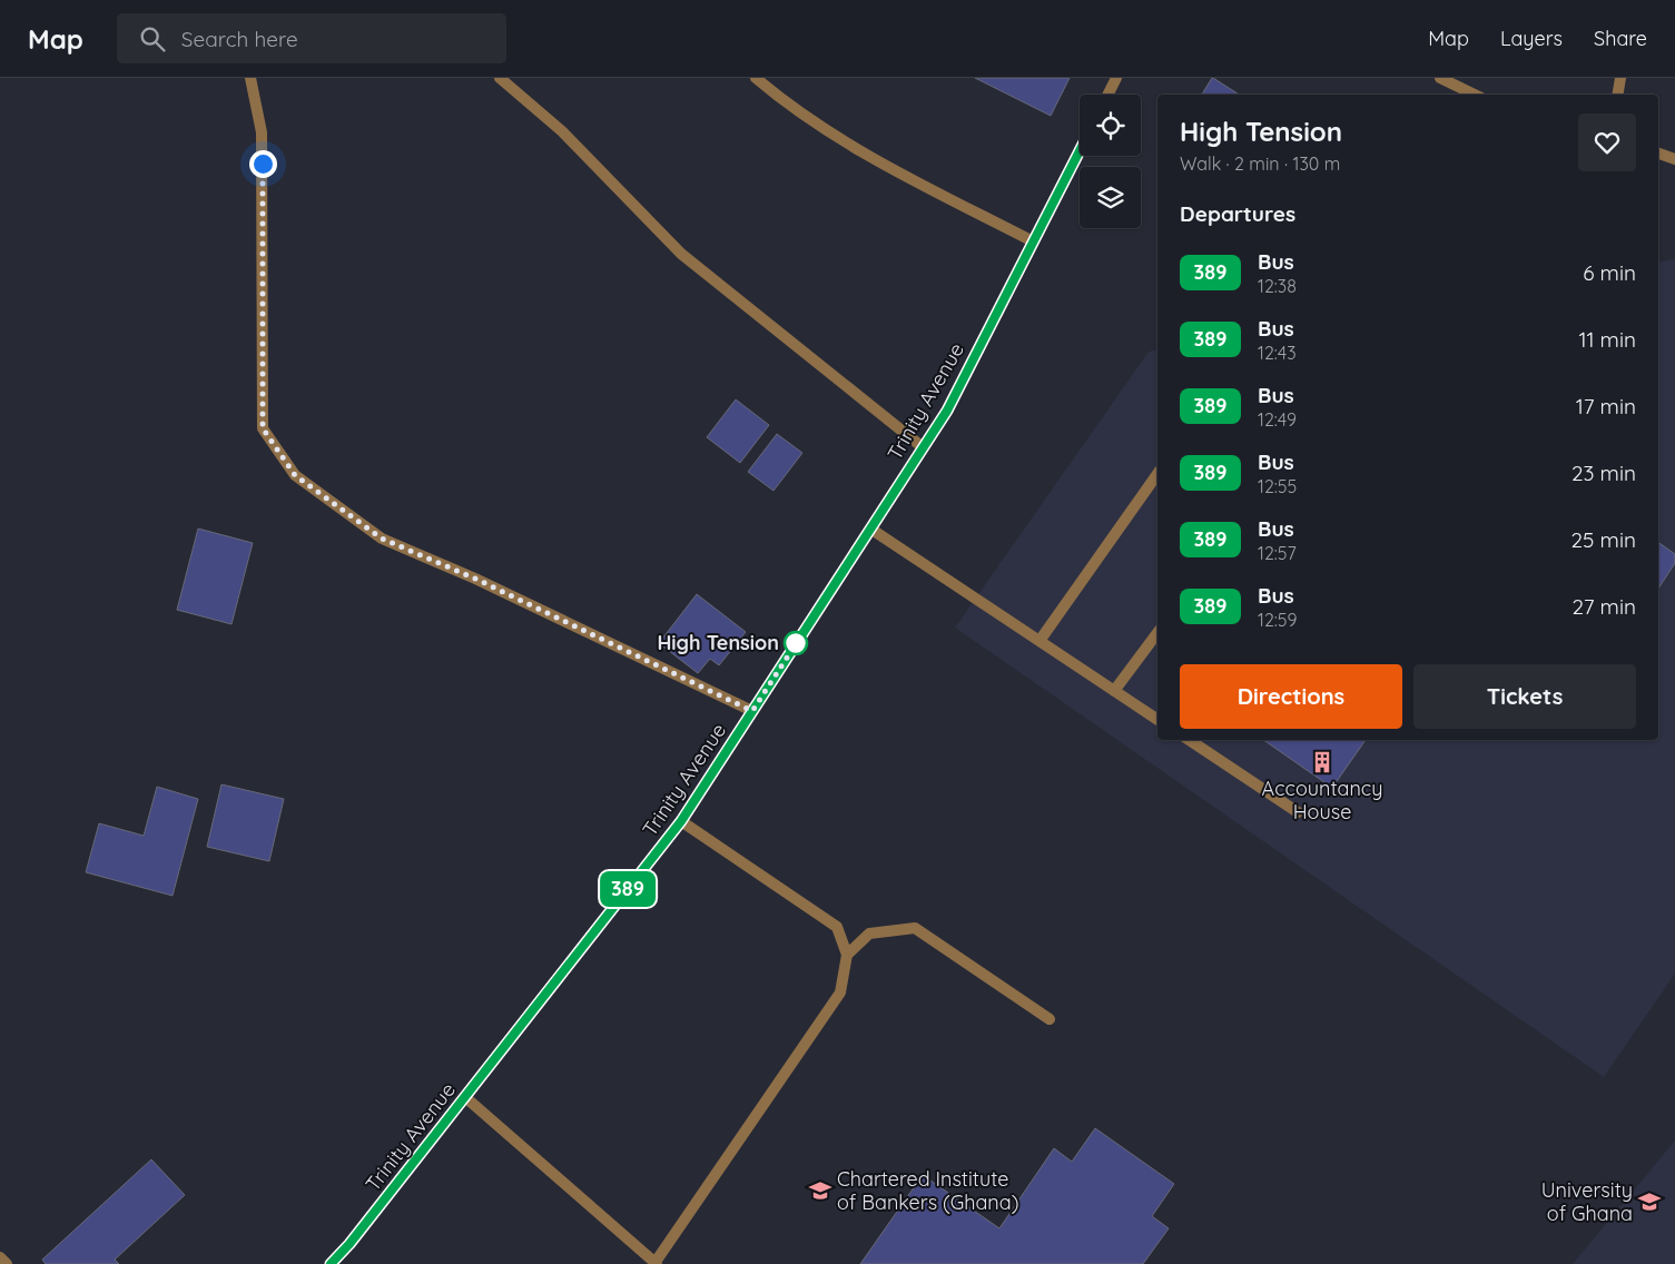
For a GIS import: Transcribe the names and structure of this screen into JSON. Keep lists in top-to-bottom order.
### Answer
{
  "streets": {
    "street": ["Trinity Avenue"]
  },
  "places": {
    "other": ["High Tension"],
    "building": ["Accountancy House"],
    "school or university": ["Chartered Institute of Bankers (Ghana)", "University of Ghana"]
  },
  "lines": ["bus line 389"],
  "page": {
    "header": "Map",
    "search": "Search here",
    "nav": ["Map", "Layers", "Share"],
    "on_map": "389",
    "heading": [
      ["High Tension", "Walk · 2 min · 130 m"],
      "Departures"
    ],
    "list": [
      {
        "mark": "389",
        "name": "Bus",
        "note": "12:38",
        "value": "6 min"
      },
      {
        "mark": "389",
        "name": "Bus",
        "note": "12:43",
        "value": "11 min"
      },
      {
        "mark": "389",
        "name": "Bus",
        "note": "12:49",
        "value": "17 min"
      },
      {
        "mark": "389",
        "name": "Bus",
        "note": "12:55",
        "value": "23 min"
      },
      {
        "mark": "389",
        "name": "Bus",
        "note": "12:57",
        "value": "25 min"
      },
      {
        "mark": "389",
        "name": "Bus",
        "note": "12:59",
        "value": "27 min"
      }
    ],
    "buttons": ["Directions", "Tickets"]
  }
}
